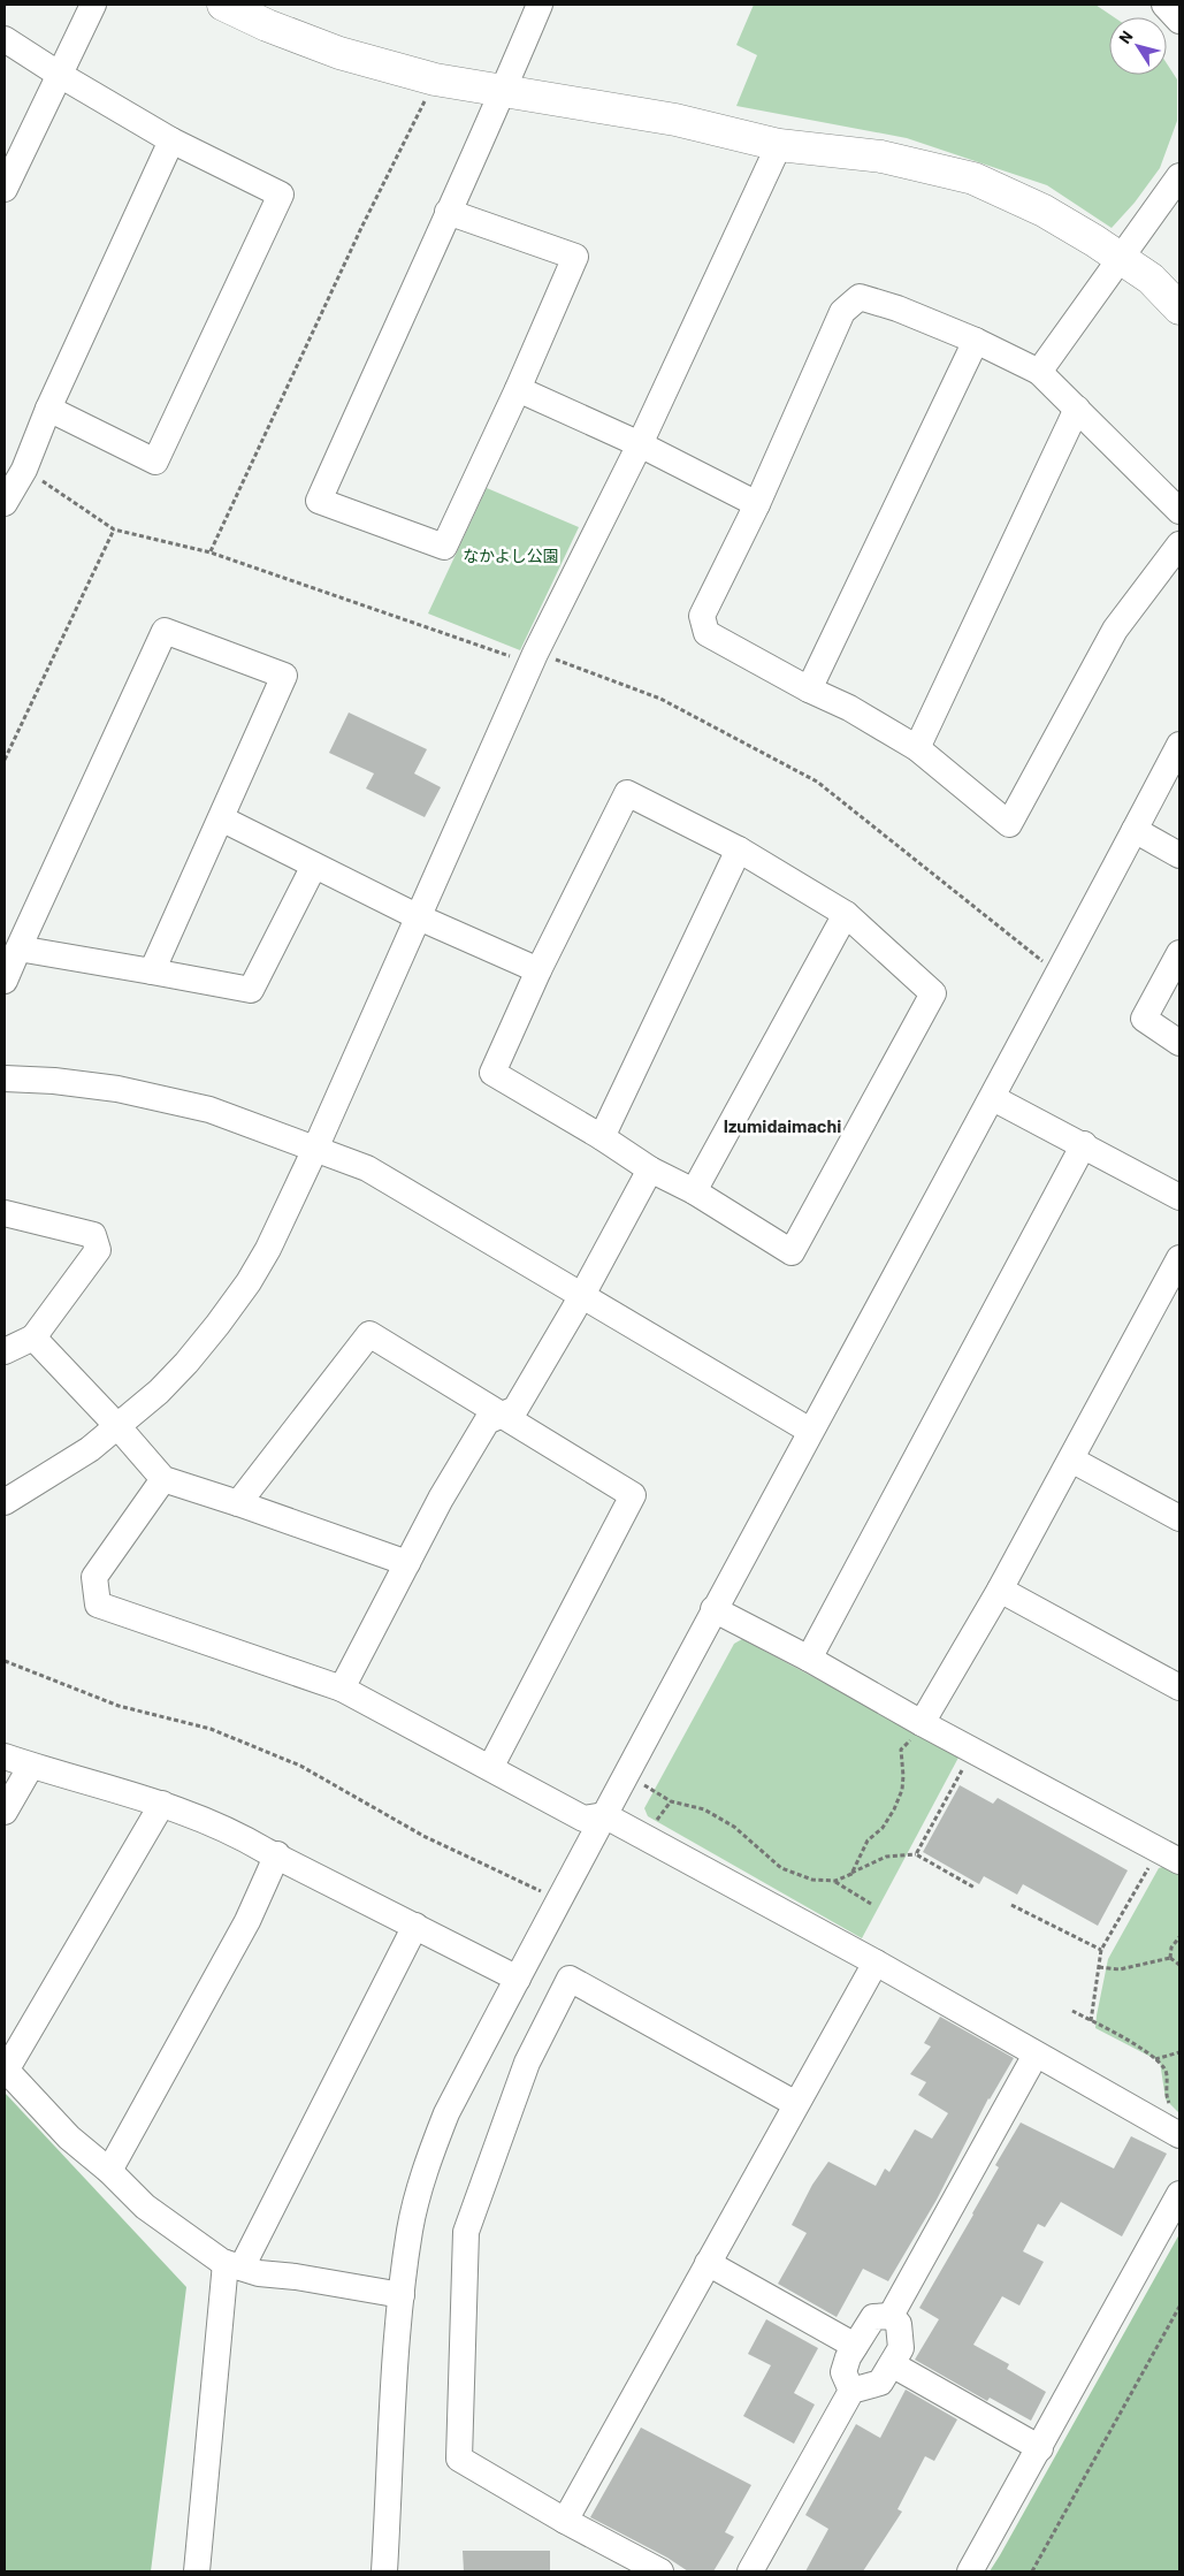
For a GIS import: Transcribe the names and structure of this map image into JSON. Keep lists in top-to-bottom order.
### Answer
{
  "districts": ["Izumidaimachi"],
  "parks": ["なかよし公園"],
  "north": "top left"
}
